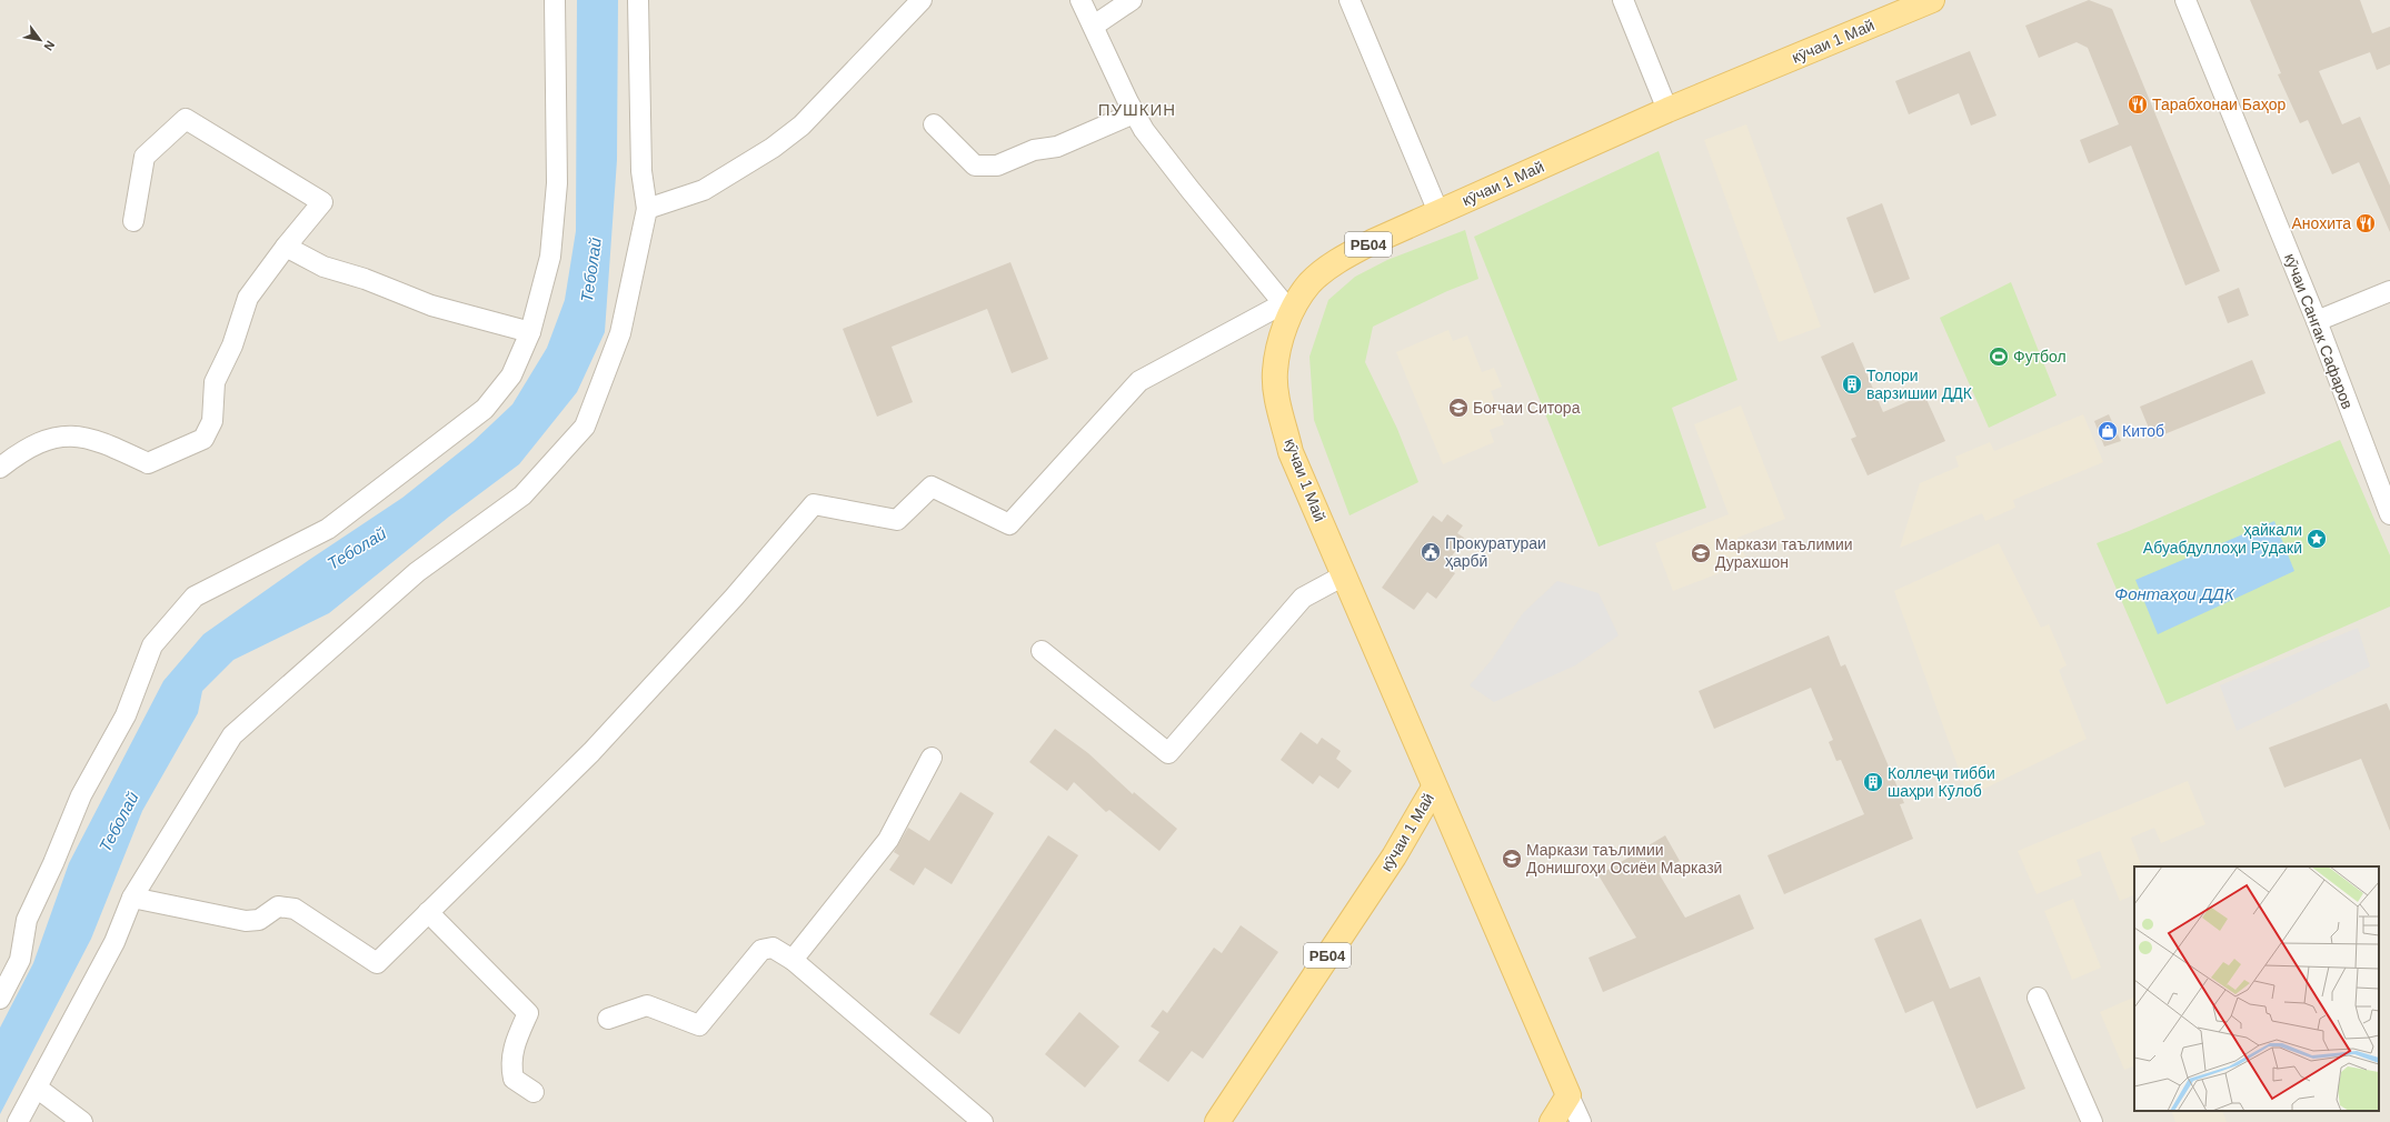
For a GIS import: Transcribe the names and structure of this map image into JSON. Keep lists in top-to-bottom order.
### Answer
{
  "streets": {
    "main road": ["кӯчаи 1 Май", "РБ04"],
    "street": ["кӯчаи Сангак Сафаров"]
  },
  "districts": ["ПУШКИН"],
  "water": ["Теболай", "Фонтаҳои ДДК"],
  "places": {
    "restaurant": ["Тарабхонаи Баҳор", "Анохита"],
    "sports": ["Футбол"],
    "building": ["Толори варзишии ДДК", "Коллеҷи тибби шаҳри Кӯлоб"],
    "school or university": ["Боғчаи Ситора", "Маркази таълимии Дурахшон", "Маркази таълимии Донишгоҳи Осиёи Марказӣ"],
    "shop": ["Китоб"],
    "place": ["ҳайкали Абуабдуллоҳи Рӯдакӣ"],
    "public building": ["Прокуратураи ҳарбӣ"]
  },
  "north": "bottom right"
}
